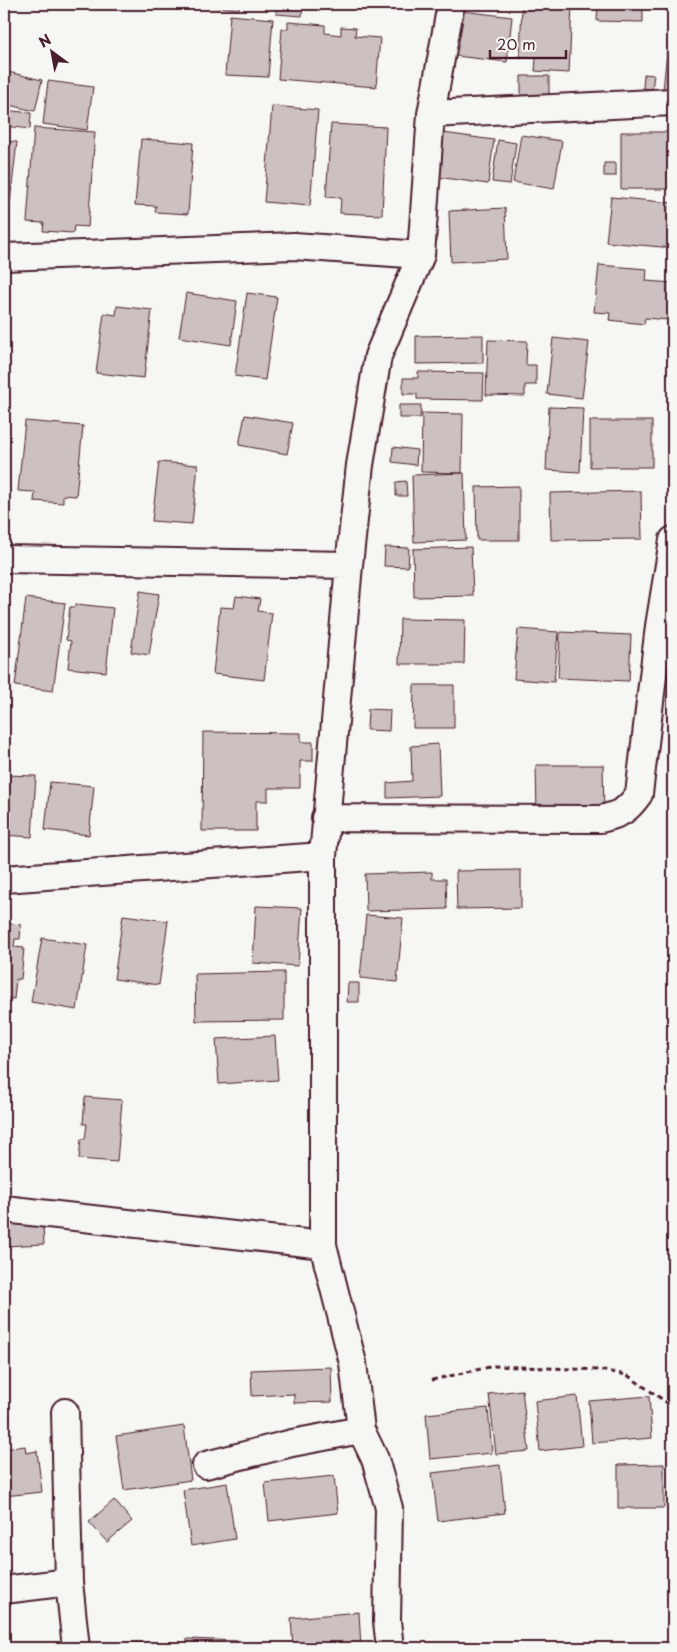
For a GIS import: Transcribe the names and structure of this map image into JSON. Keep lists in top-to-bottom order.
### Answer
{
  "scale_bar": "20 m",
  "north": "top left"
}
